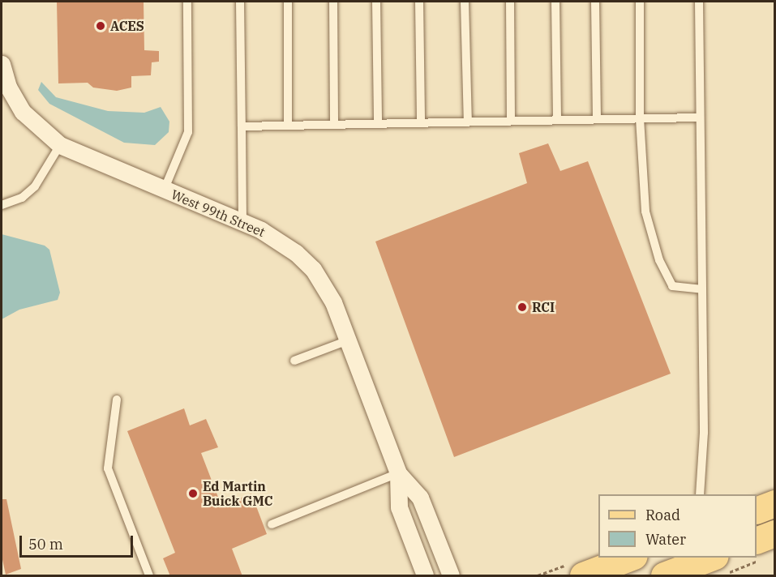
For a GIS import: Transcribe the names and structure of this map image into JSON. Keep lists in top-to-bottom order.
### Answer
{
  "streets": {
    "street": ["West 99th Street"]
  },
  "places": ["ACES", "RCI", "Ed Martin Buick GMC"],
  "legend": ["Road", "Water"],
  "scale_bar": "50 m"
}
